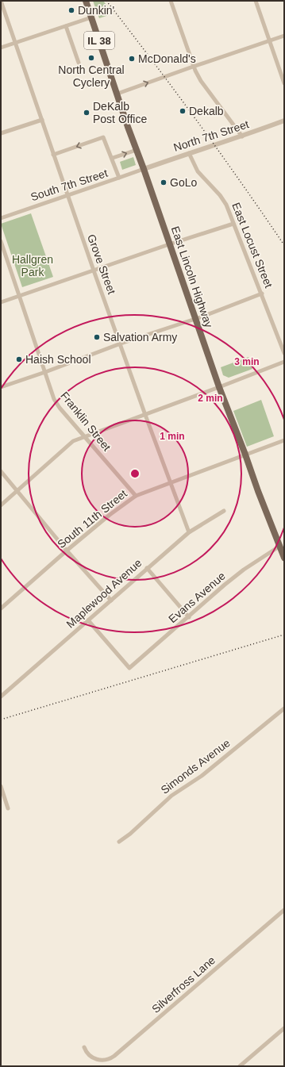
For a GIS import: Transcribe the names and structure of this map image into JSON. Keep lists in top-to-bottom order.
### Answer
{
  "streets": {
    "main road": ["IL 38", "East Lincoln Highway"],
    "street": [
      "North 7th Street",
      "South 7th Street",
      "East Locust Street",
      "Grove Street",
      "Franklin Street",
      "South 11th Street",
      "Maplewood Avenue",
      "Evans Avenue",
      "Simonds Avenue",
      "Silverfross Lane"
    ]
  },
  "crossings": [
    ["North 7th Street", "South 7th Street"],
    ["North 7th Street", "East Locust Street"],
    ["North 7th Street", "East Lincoln Highway"],
    ["South 7th Street", "Grove Street"],
    ["South 7th Street", "East Lincoln Highway"],
    ["Grove Street", "South 11th Street"],
    ["Grove Street", "Maplewood Avenue"],
    ["East Lincoln Highway", "South 11th Street"],
    ["East Lincoln Highway", "Evans Avenue"],
    ["Franklin Street", "South 11th Street"],
    ["Maplewood Avenue", "Evans Avenue"]
  ],
  "parks": ["Hallgren Park"],
  "places": [
    "Dunkin'",
    "North Central Cyclery",
    "McDonald's",
    "Dekalb",
    "DeKalb Post Office",
    "GoLo",
    "Salvation Army",
    "Haish School"
  ],
  "rings": ["3 min", "2 min", "1 min"]
}
